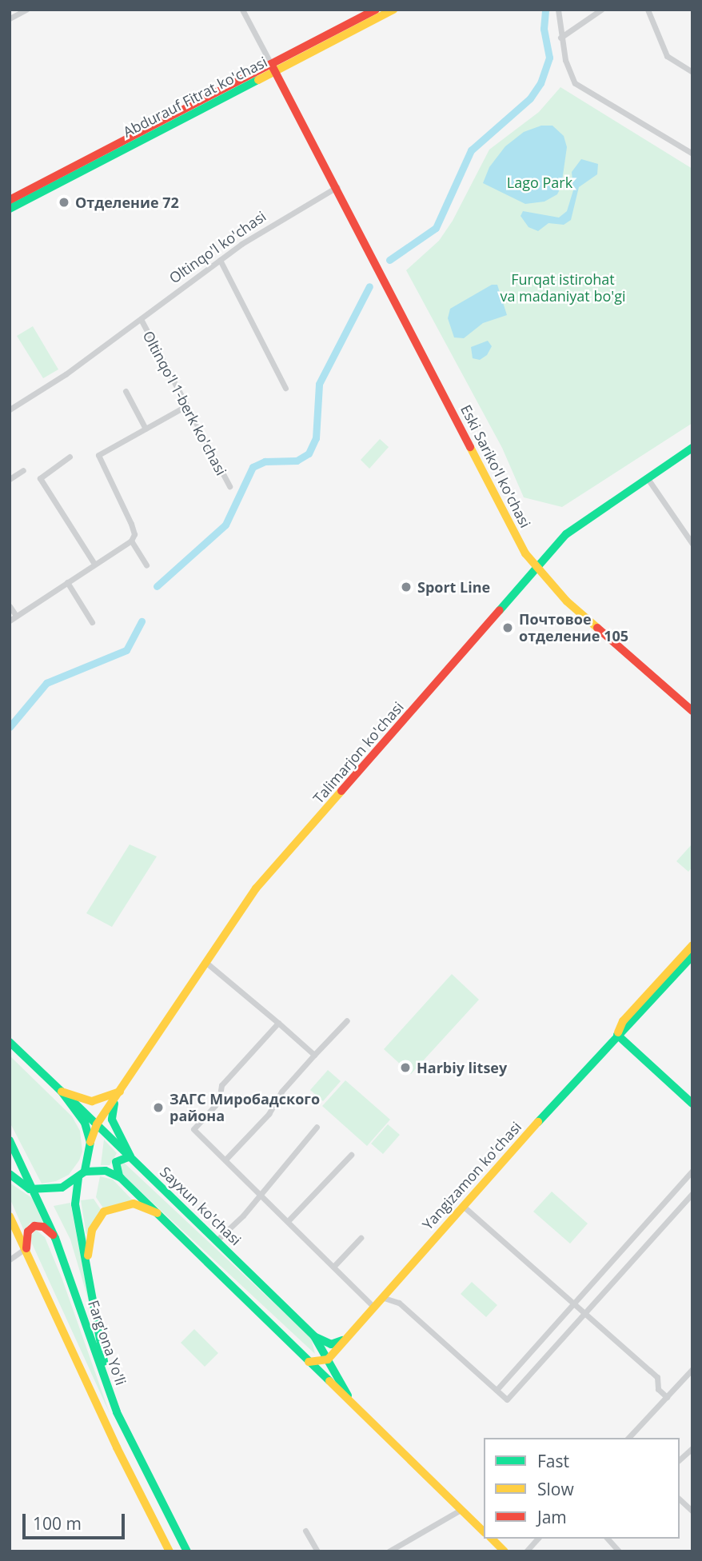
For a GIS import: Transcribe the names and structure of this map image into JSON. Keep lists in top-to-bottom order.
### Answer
{
  "streets": {
    "main road": [
      "Abdurauf Fitrat ko'chasi",
      "Eski Sariko'l ko'chasi",
      "Talimarjon ko'chasi",
      "Yangizamon ko'chasi",
      "Sayxun ko'chasi",
      "Farg'ona Yo'li"
    ],
    "street": ["Oltinqo'l ko'chasi", "Oltinqo'l 1-berk ko'chasi"]
  },
  "crossings": [
    ["Oltinqo'l ko'chasi", "Oltinqo'l 1-berk ko'chasi"],
    ["Oltinqo'l ko'chasi", "Eski Sariko'l ko'chasi"],
    ["Eski Sariko'l ko'chasi", "Talimarjon ko'chasi"],
    ["Talimarjon ko'chasi", "Sayxun ko'chasi"],
    ["Talimarjon ko'chasi", "Farg'ona Yo'li"],
    ["Yangizamon ko'chasi", "Sayxun ko'chasi"]
  ],
  "parks": ["Lago Park", "Furqat istirohat va madaniyat bo'gi"],
  "places": [
    "Отделение 72",
    "Sport Line",
    "Почтовое отделение 105",
    "Harbiy litsey",
    "ЗАГС Миробадского района"
  ],
  "legend": ["Fast", "Slow", "Jam"],
  "scale_bar": "100 m"
}
